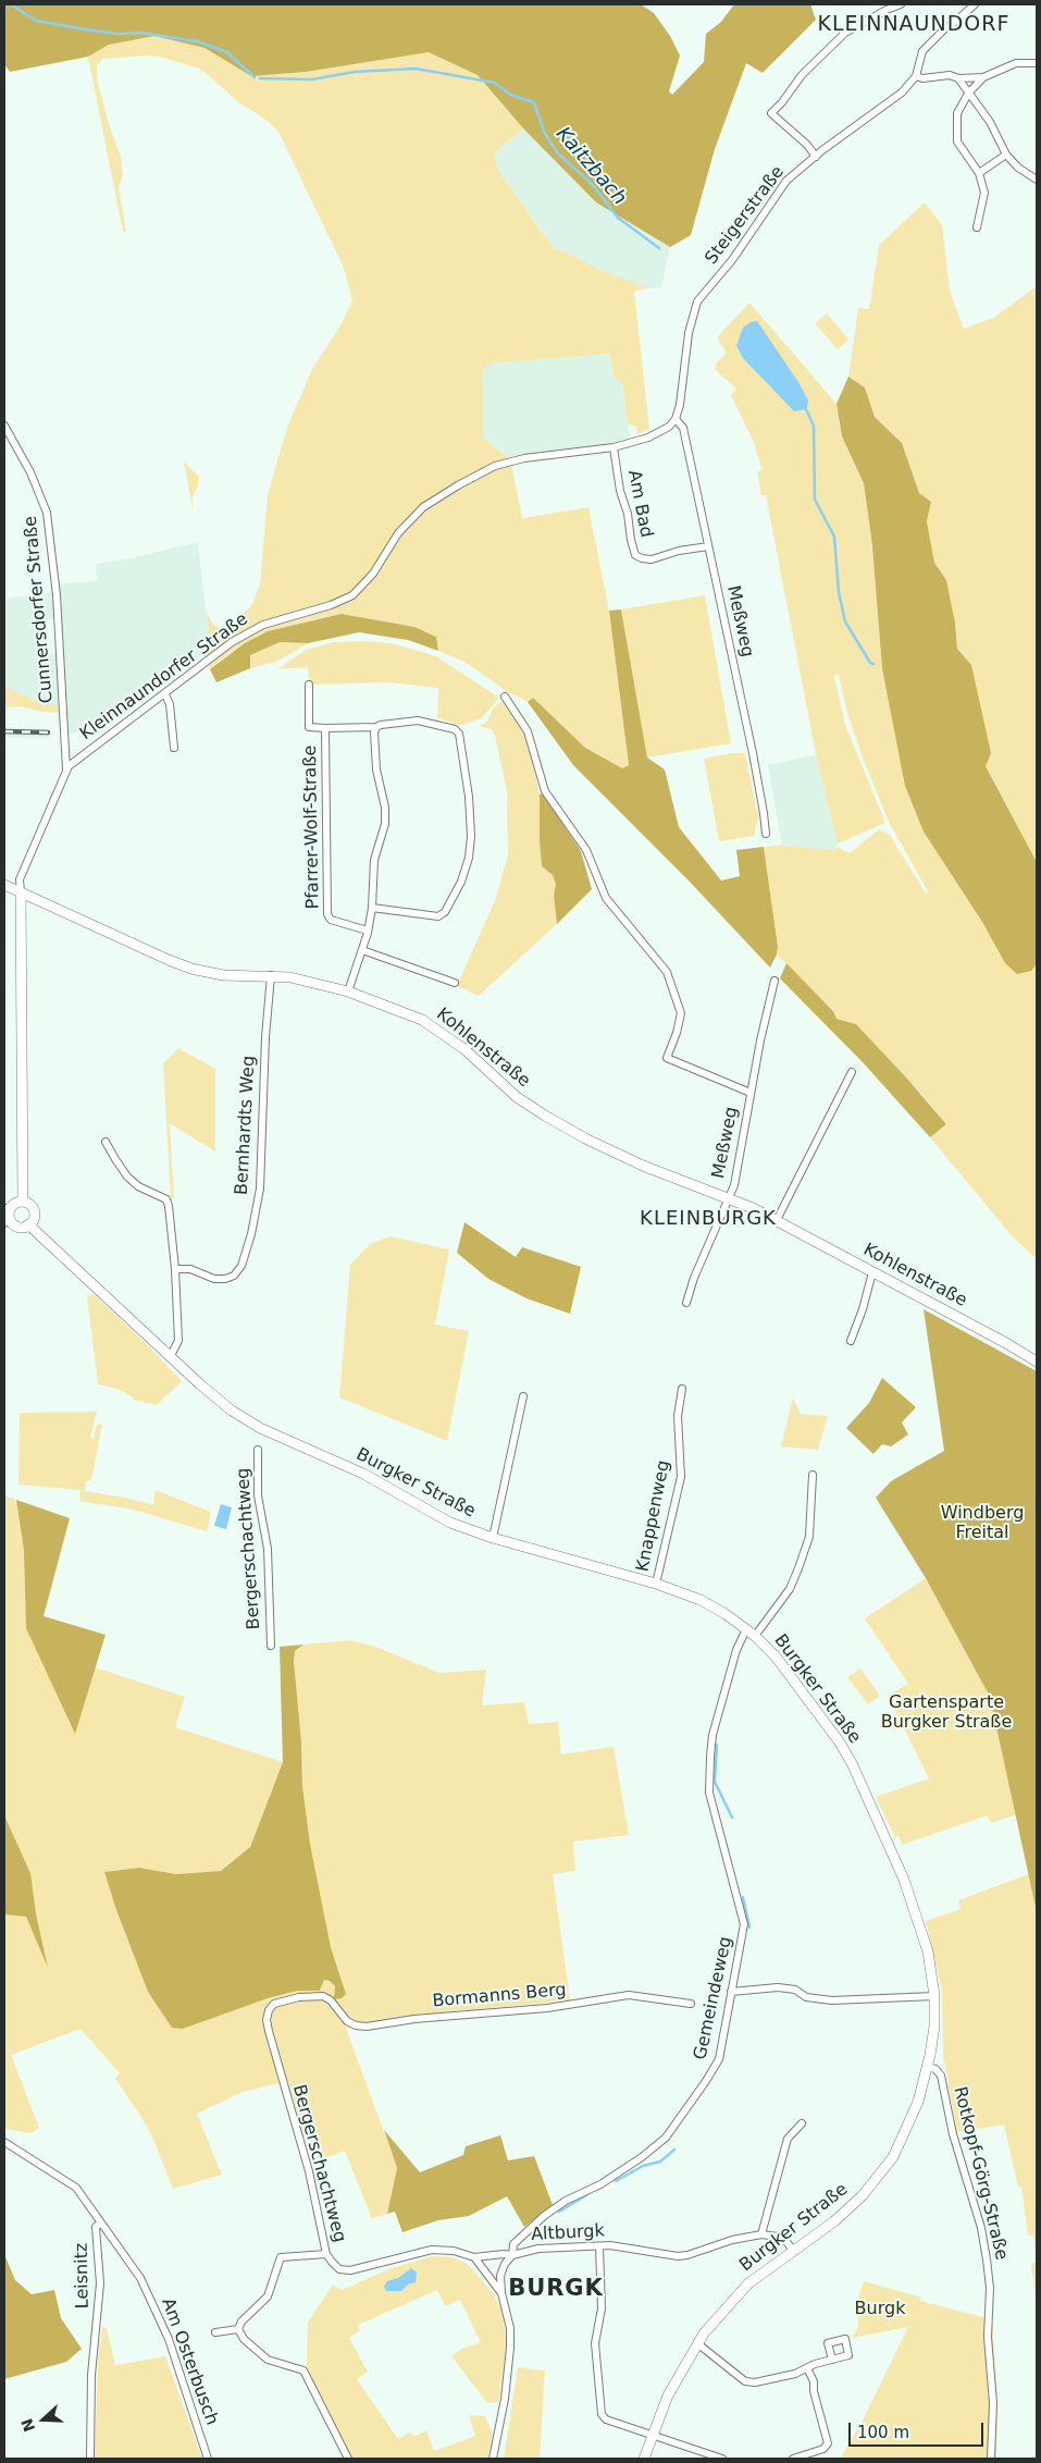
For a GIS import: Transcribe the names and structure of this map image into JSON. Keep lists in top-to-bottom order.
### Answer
{
  "streets": {
    "main road": ["Kohlenstraße", "Burgker Straße"],
    "street": [
      "Steigerstraße",
      "Am Bad",
      "Cunnersdorfer Straße",
      "Meßweg",
      "Kleinnaundorfer Straße",
      "Pfarrer-Wolf-Straße",
      "Bernhardts Weg",
      "Knappenweg",
      "Bergerschachtweg",
      "Bormanns Berg",
      "Gemeindeweg",
      "Rotkopf-Görg-Straße",
      "Altburgk",
      "Leisnitz",
      "Am Osterbusch"
    ]
  },
  "crossings": [
    ["Steigerstraße", "Meßweg"],
    ["Steigerstraße", "Kleinnaundorfer Straße"],
    ["Am Bad", "Meßweg"],
    ["Am Bad", "Kleinnaundorfer Straße"],
    ["Cunnersdorfer Straße", "Kleinnaundorfer Straße"],
    ["Meßweg", "Kleinnaundorfer Straße"],
    ["Meßweg", "Kohlenstraße"],
    ["Kleinnaundorfer Straße", "Kohlenstraße"],
    ["Kohlenstraße", "Bernhardts Weg"],
    ["Burgker Straße", "Knappenweg"],
    ["Burgker Straße", "Gemeindeweg"],
    ["Burgker Straße", "Rotkopf-Görg-Straße"],
    ["Burgker Straße", "Altburgk"],
    ["Bergerschachtweg", "Bormanns Berg"],
    ["Bergerschachtweg", "Gemeindeweg"],
    ["Bergerschachtweg", "Altburgk"],
    ["Gemeindeweg", "Altburgk"],
    ["Leisnitz", "Am Osterbusch"]
  ],
  "districts": ["KLEINNAUNDORF", "KLEINBURGK", "BURGK"],
  "water": ["Kaitzbach"],
  "parks": ["Windberg Freital", "Gartensparte Burgker Straße", "Burgk"],
  "scale_bar": "100 m",
  "north": "left"
}
